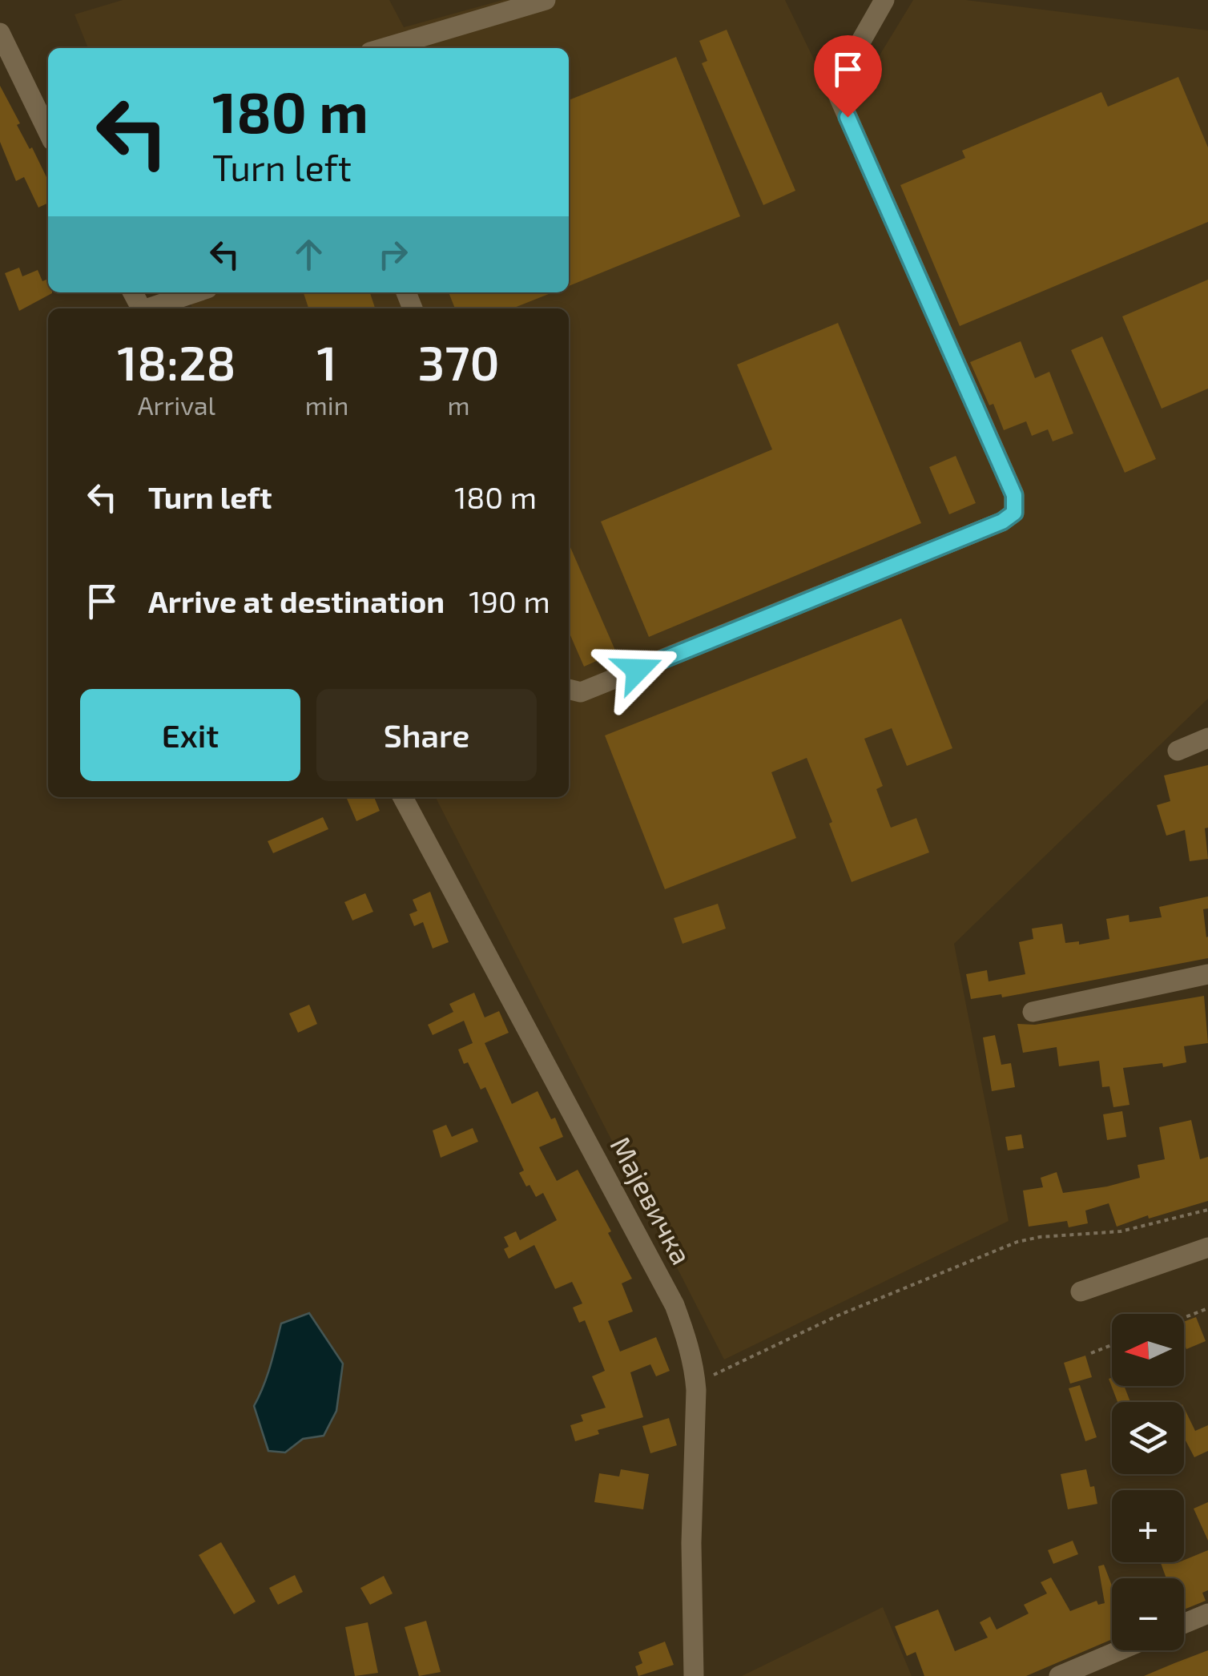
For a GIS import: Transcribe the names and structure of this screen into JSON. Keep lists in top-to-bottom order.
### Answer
{
  "streets": {
    "street": ["Мајевичка"]
  },
  "north": "left",
  "page": {
    "turn": ["180 m", "Turn left"],
    "eta": [
      "18:28",
      "Arrival",
      "1",
      "min",
      "370",
      "m"
    ],
    "list": [
      {
        "name": "Turn left",
        "value": "180 m"
      },
      {
        "name": "Arrive at destination",
        "value": "190 m"
      }
    ],
    "buttons": ["Exit", "Share"],
    "map_buttons": ["+", "−"]
  }
}
